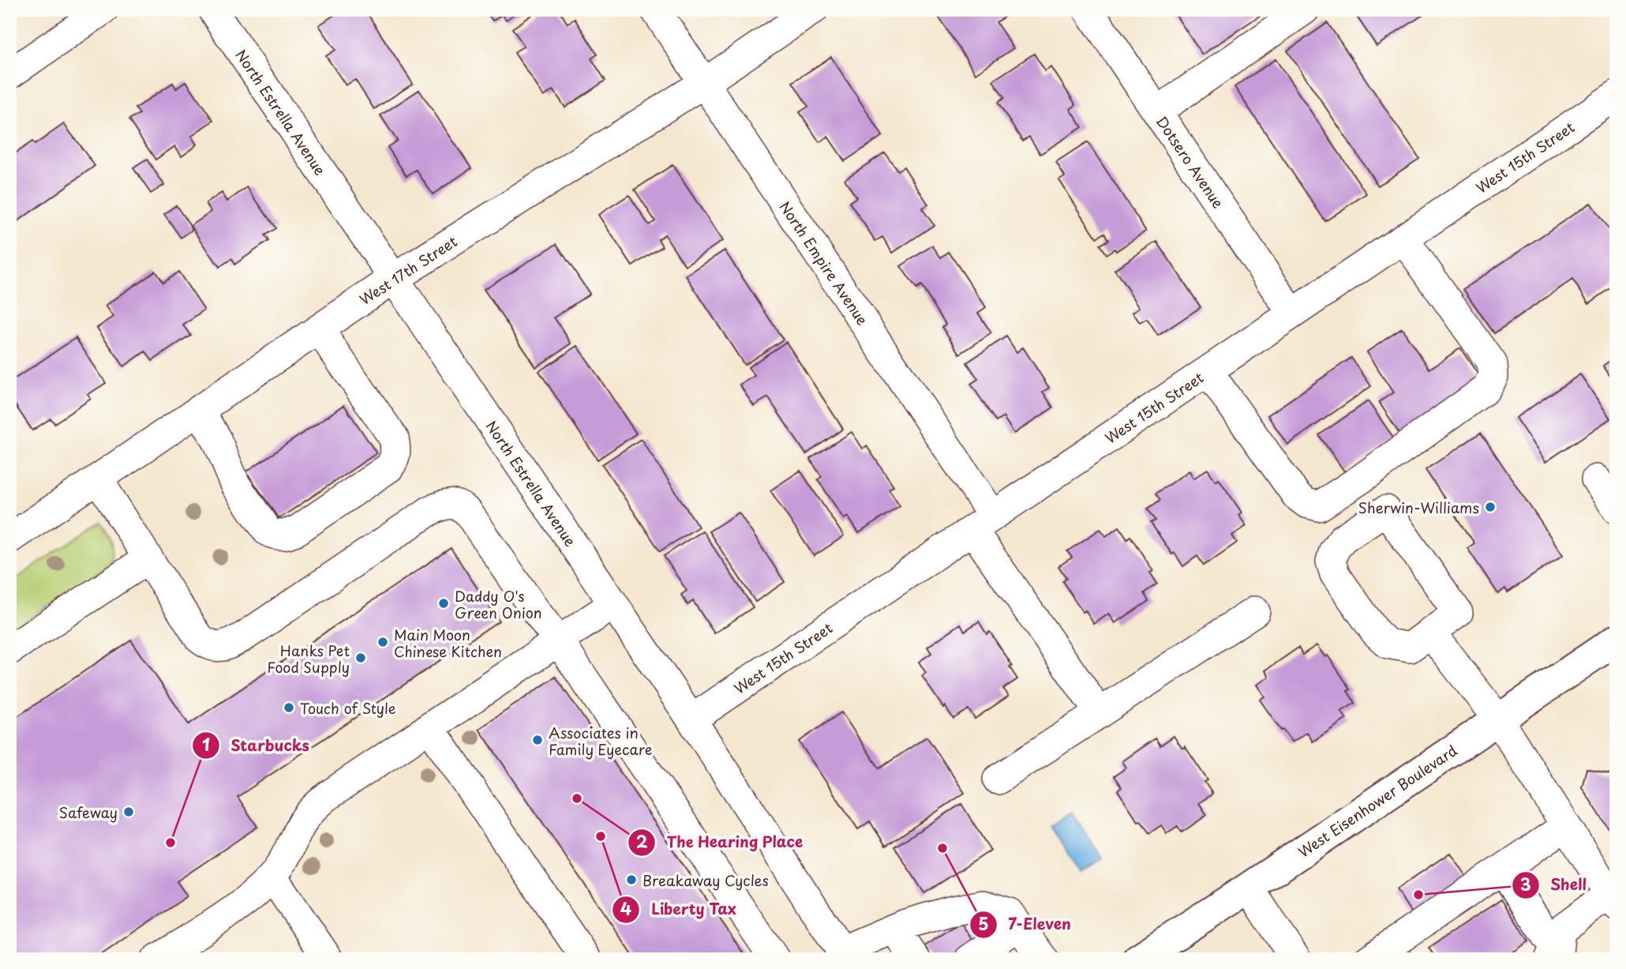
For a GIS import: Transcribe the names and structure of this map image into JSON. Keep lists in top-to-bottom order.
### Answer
{
  "streets": {
    "highway": ["West Eisenhower Boulevard"],
    "street": [
      "North Estrella Avenue",
      "West 15th Street",
      "Dotsero Avenue",
      "North Empire Avenue",
      "West 17th Street"
    ]
  },
  "crossings": [
    ["North Estrella Avenue", "West 15th Street"],
    ["North Estrella Avenue", "West 17th Street"],
    ["West 15th Street", "Dotsero Avenue"],
    ["West 15th Street", "North Empire Avenue"],
    ["North Empire Avenue", "West 17th Street"]
  ],
  "places": [
    "Sherwin-Williams",
    "Daddy O's Green Onion",
    "Main Moon Chinese Kitchen",
    "Hanks Pet Food Supply",
    "Touch of Style",
    "Associates in Family Eyecare",
    "The Hearing Place",
    "Safeway",
    "Liberty Tax",
    "Starbucks",
    "7-Eleven",
    "Breakaway Cycles",
    "Shell"
  ]
}
